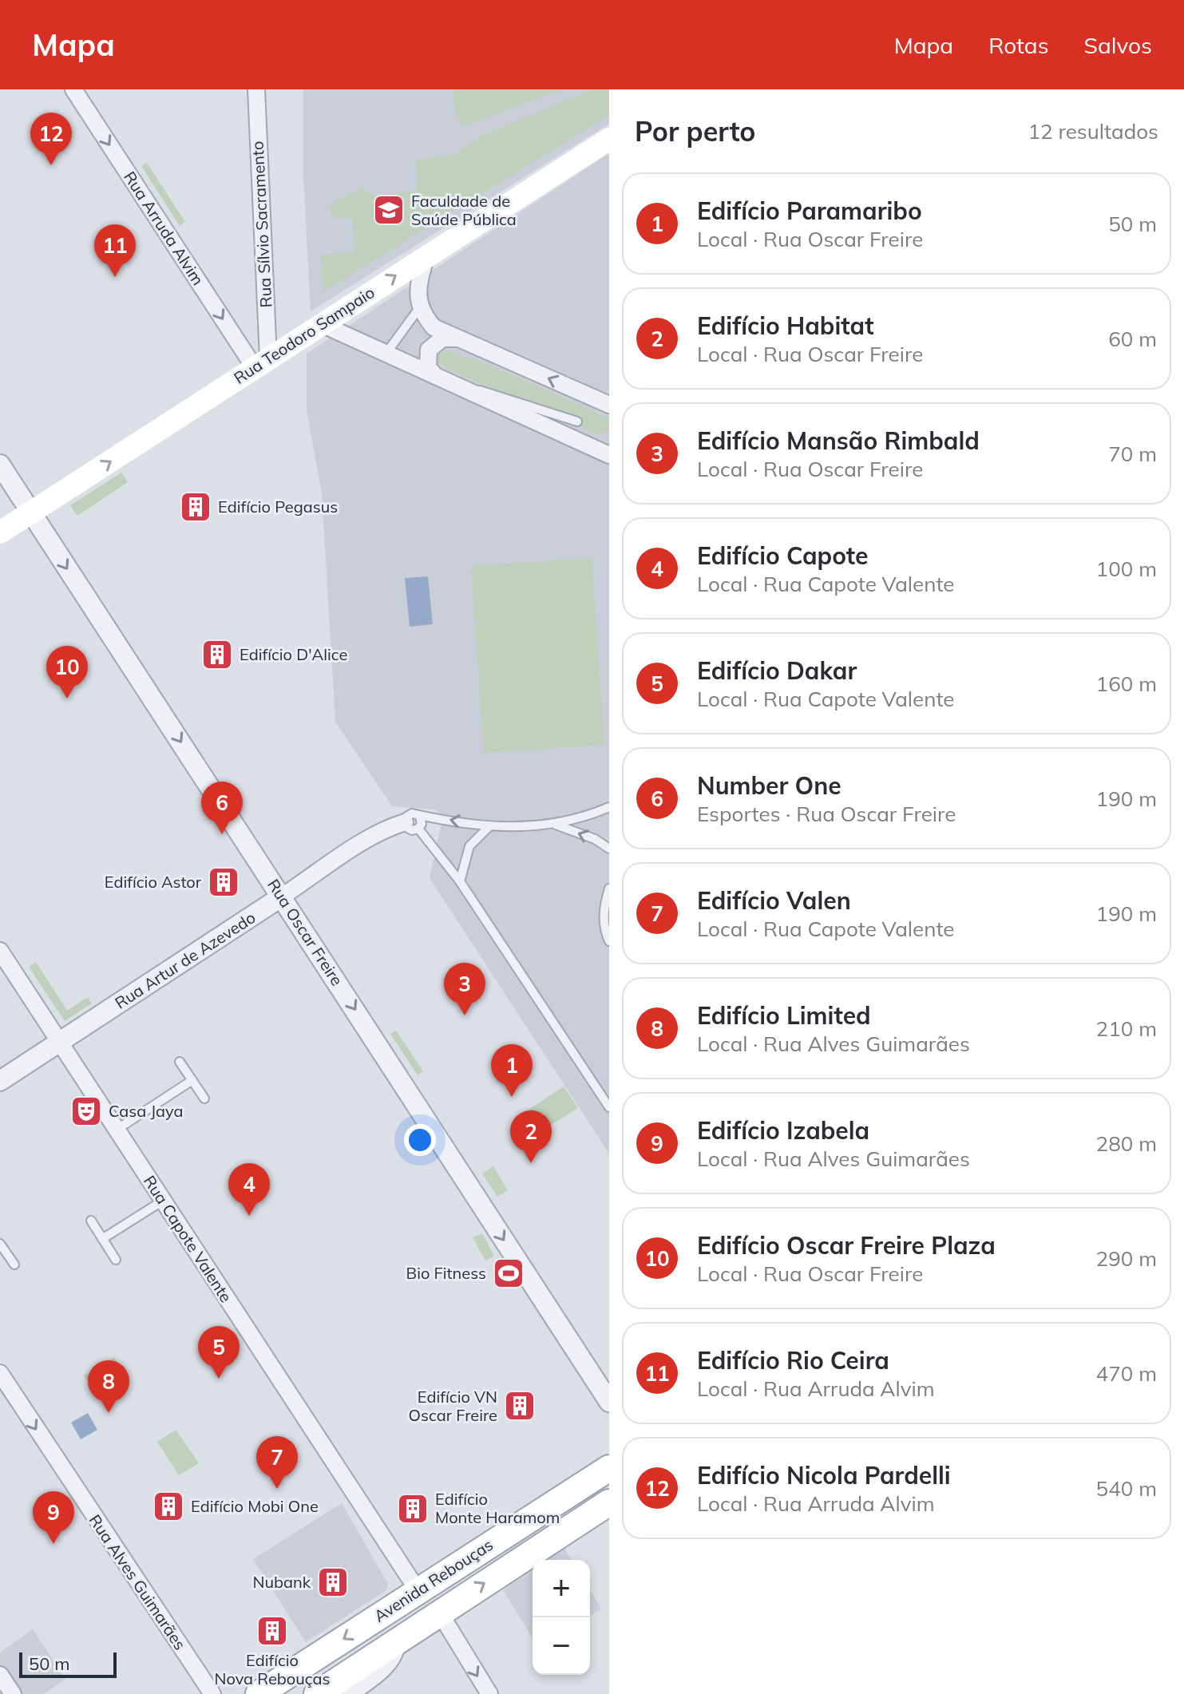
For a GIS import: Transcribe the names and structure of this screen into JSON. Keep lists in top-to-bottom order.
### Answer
{
  "streets": {
    "main road": ["Rua Teodoro Sampaio", "Avenida Rebouças"],
    "street": [
      "Rua Sílvio Sacramento",
      "Rua Arruda Alvim",
      "Rua Oscar Freire",
      "Rua Artur de Azevedo",
      "Rua Capote Valente",
      "Rua Alves Guimarães"
    ]
  },
  "crossings": [
    ["Rua Sílvio Sacramento", "Rua Arruda Alvim"],
    ["Rua Sílvio Sacramento", "Rua Teodoro Sampaio"],
    ["Rua Arruda Alvim", "Rua Teodoro Sampaio"],
    ["Rua Teodoro Sampaio", "Rua Oscar Freire"],
    ["Rua Oscar Freire", "Rua Artur de Azevedo"],
    ["Rua Artur de Azevedo", "Rua Capote Valente"],
    ["Rua Capote Valente", "Avenida Rebouças"]
  ],
  "one_way": [
    "Rua Arruda Alvim",
    "Rua Teodoro Sampaio",
    "Rua Oscar Freire",
    "Rua Alves Guimarães"
  ],
  "places": {
    "school or university": ["Faculdade de Saúde Pública"],
    "building": [
      "Edifício Pegasus",
      "Edifício D'Alice",
      "Edifício Astor",
      "Edifício VN Oscar Freire",
      "Edifício Mobi One",
      "Edifício Monte Haramom",
      "Nubank",
      "Edifício Nova Rebouças"
    ],
    "theatre": ["Casa Jaya"],
    "sports": ["Bio Fitness"]
  },
  "scale_bar": "50 m",
  "page": {
    "header": "Mapa",
    "nav": ["Mapa", "Rotas", "Salvos"],
    "heading": ["Por perto", "12 resultados"],
    "pins": [
      "12",
      "11",
      "10",
      "6",
      "3",
      "1",
      "2",
      "4",
      "5",
      "8",
      "7",
      "9"
    ],
    "list": [
      {
        "mark": "1",
        "name": "Edifício Paramaribo",
        "note": "Local · Rua Oscar Freire",
        "value": "50 m"
      },
      {
        "mark": "2",
        "name": "Edifício Habitat",
        "note": "Local · Rua Oscar Freire",
        "value": "60 m"
      },
      {
        "mark": "3",
        "name": "Edifício Mansão Rimbald",
        "note": "Local · Rua Oscar Freire",
        "value": "70 m"
      },
      {
        "mark": "4",
        "name": "Edifício Capote",
        "note": "Local · Rua Capote Valente",
        "value": "100 m"
      },
      {
        "mark": "5",
        "name": "Edifício Dakar",
        "note": "Local · Rua Capote Valente",
        "value": "160 m"
      },
      {
        "mark": "6",
        "name": "Number One",
        "note": "Esportes · Rua Oscar Freire",
        "value": "190 m"
      },
      {
        "mark": "7",
        "name": "Edifício Valen",
        "note": "Local · Rua Capote Valente",
        "value": "190 m"
      },
      {
        "mark": "8",
        "name": "Edifício Limited",
        "note": "Local · Rua Alves Guimarães",
        "value": "210 m"
      },
      {
        "mark": "9",
        "name": "Edifício Izabela",
        "note": "Local · Rua Alves Guimarães",
        "value": "280 m"
      },
      {
        "mark": "10",
        "name": "Edifício Oscar Freire Plaza",
        "note": "Local · Rua Oscar Freire",
        "value": "290 m"
      },
      {
        "mark": "11",
        "name": "Edifício Rio Ceira",
        "note": "Local · Rua Arruda Alvim",
        "value": "470 m"
      },
      {
        "mark": "12",
        "name": "Edifício Nicola Pardelli",
        "note": "Local · Rua Arruda Alvim",
        "value": "540 m"
      }
    ],
    "map_buttons": ["+", "−"],
    "scale": "50 m"
  }
}
